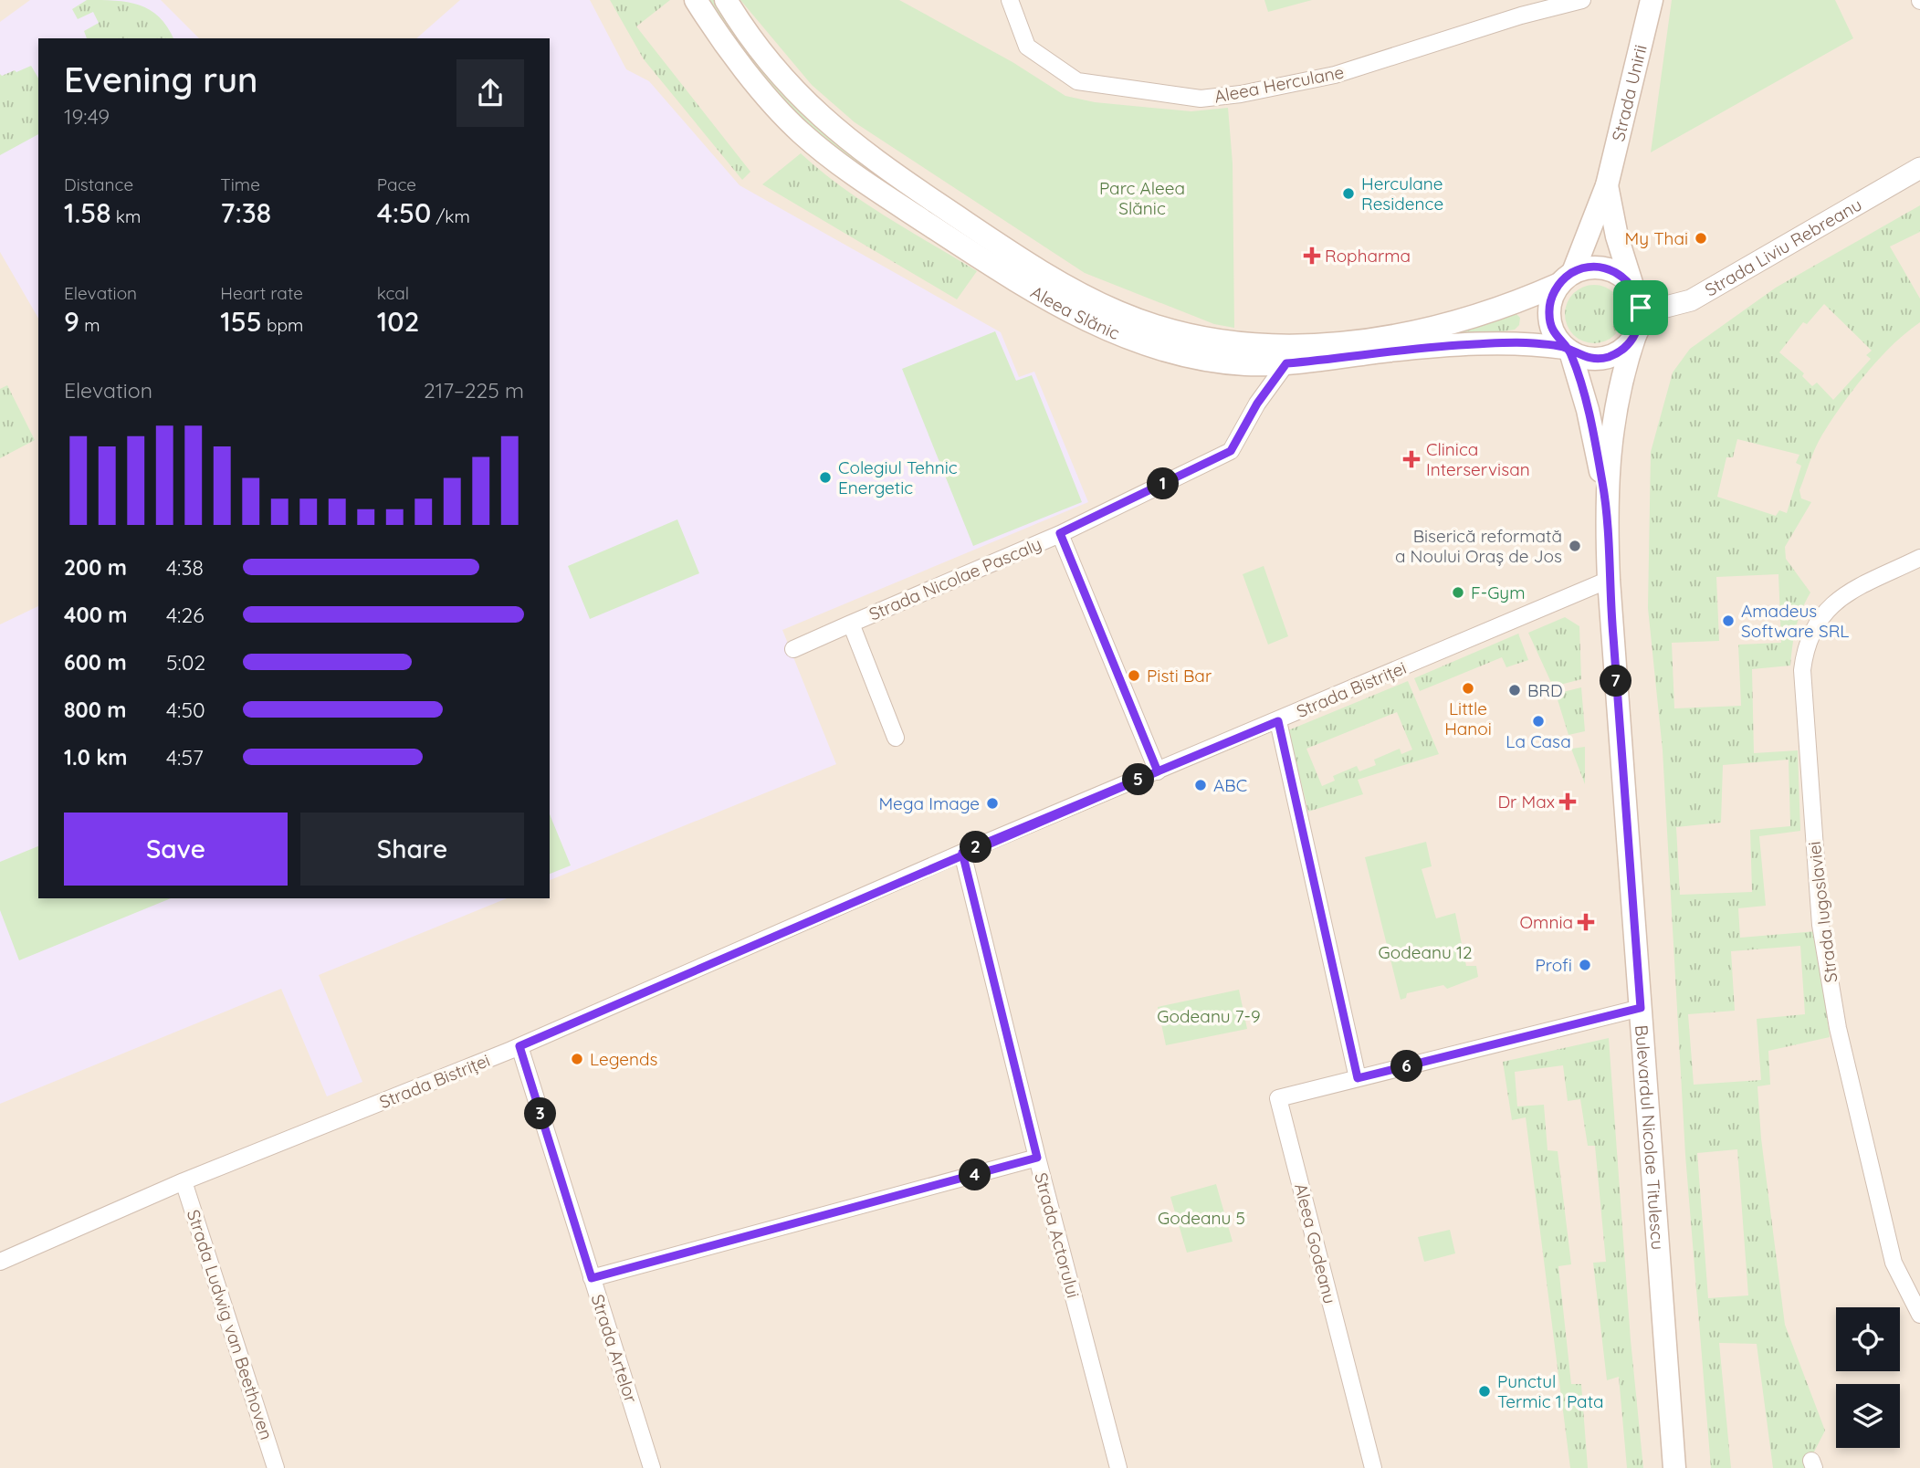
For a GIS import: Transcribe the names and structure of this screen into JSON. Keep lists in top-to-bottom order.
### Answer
{
  "streets": {
    "main road": ["Strada Unirii", "Aleea Slănic", "Bulevardul Nicolae Titulescu"],
    "street": [
      "Aleea Herculane",
      "Strada Liviu Rebreanu",
      "Strada Nicolae Pascaly",
      "Strada Bistriței",
      "Strada Iugoslaviei",
      "Strada Actorului",
      "Aleea Godeanu",
      "Strada Ludwig van Beethoven",
      "Strada Artelor"
    ]
  },
  "crossings": [
    ["Strada Unirii", "Strada Liviu Rebreanu"],
    ["Strada Unirii", "Aleea Slănic"],
    ["Strada Unirii", "Bulevardul Nicolae Titulescu"],
    ["Strada Liviu Rebreanu", "Aleea Slănic"],
    ["Strada Liviu Rebreanu", "Bulevardul Nicolae Titulescu"],
    ["Aleea Slănic", "Strada Nicolae Pascaly"],
    ["Aleea Slănic", "Bulevardul Nicolae Titulescu"],
    ["Strada Nicolae Pascaly", "Strada Bistriței"],
    ["Strada Bistriței", "Bulevardul Nicolae Titulescu"],
    ["Strada Bistriței", "Strada Actorului"],
    ["Strada Bistriței", "Strada Ludwig van Beethoven"],
    ["Strada Bistriței", "Strada Artelor"],
    ["Bulevardul Nicolae Titulescu", "Aleea Godeanu"]
  ],
  "parks": [
    "Parc Aleea Slănic",
    "Godeanu 12",
    "Godeanu 7-9",
    "Godeanu 5"
  ],
  "places": {
    "other": [
      "Herculane Residence",
      "My Thai",
      "Colegiul Tehnic Energetic",
      "Biserică reformată a Noului Oraș de Jos",
      "F-Gym",
      "Amadeus Software SRL",
      "Pisti Bar",
      "Little Hanoi",
      "BRD",
      "La Casa",
      "ABC",
      "Mega Image",
      "Profi",
      "Legends",
      "Punctul Termic 1 Pata"
    ],
    "health": [
      "Ropharma",
      "Clinica Interservisan",
      "Dr Max",
      "Omnia"
    ]
  },
  "page": {
    "heading": ["Evening run", "19:49"],
    "stats": [
      ["Distance", "1.58 km"],
      ["Time", "7:38"],
      ["Pace", "4:50 /km"],
      ["Elevation", "9 m"],
      ["Heart rate", "155 bpm"],
      ["kcal", "102"]
    ],
    "chart": ["Elevation", "217–225 m"],
    "pins": [
      "1",
      "7",
      "5",
      "2",
      "6",
      "3",
      "4"
    ],
    "list": [
      {
        "name": "200 m",
        "note": "4:38"
      },
      {
        "name": "400 m",
        "note": "4:26"
      },
      {
        "name": "600 m",
        "note": "5:02"
      },
      {
        "name": "800 m",
        "note": "4:50"
      },
      {
        "name": "1.0 km",
        "note": "4:57"
      }
    ],
    "buttons": ["Save", "Share"]
  }
}
